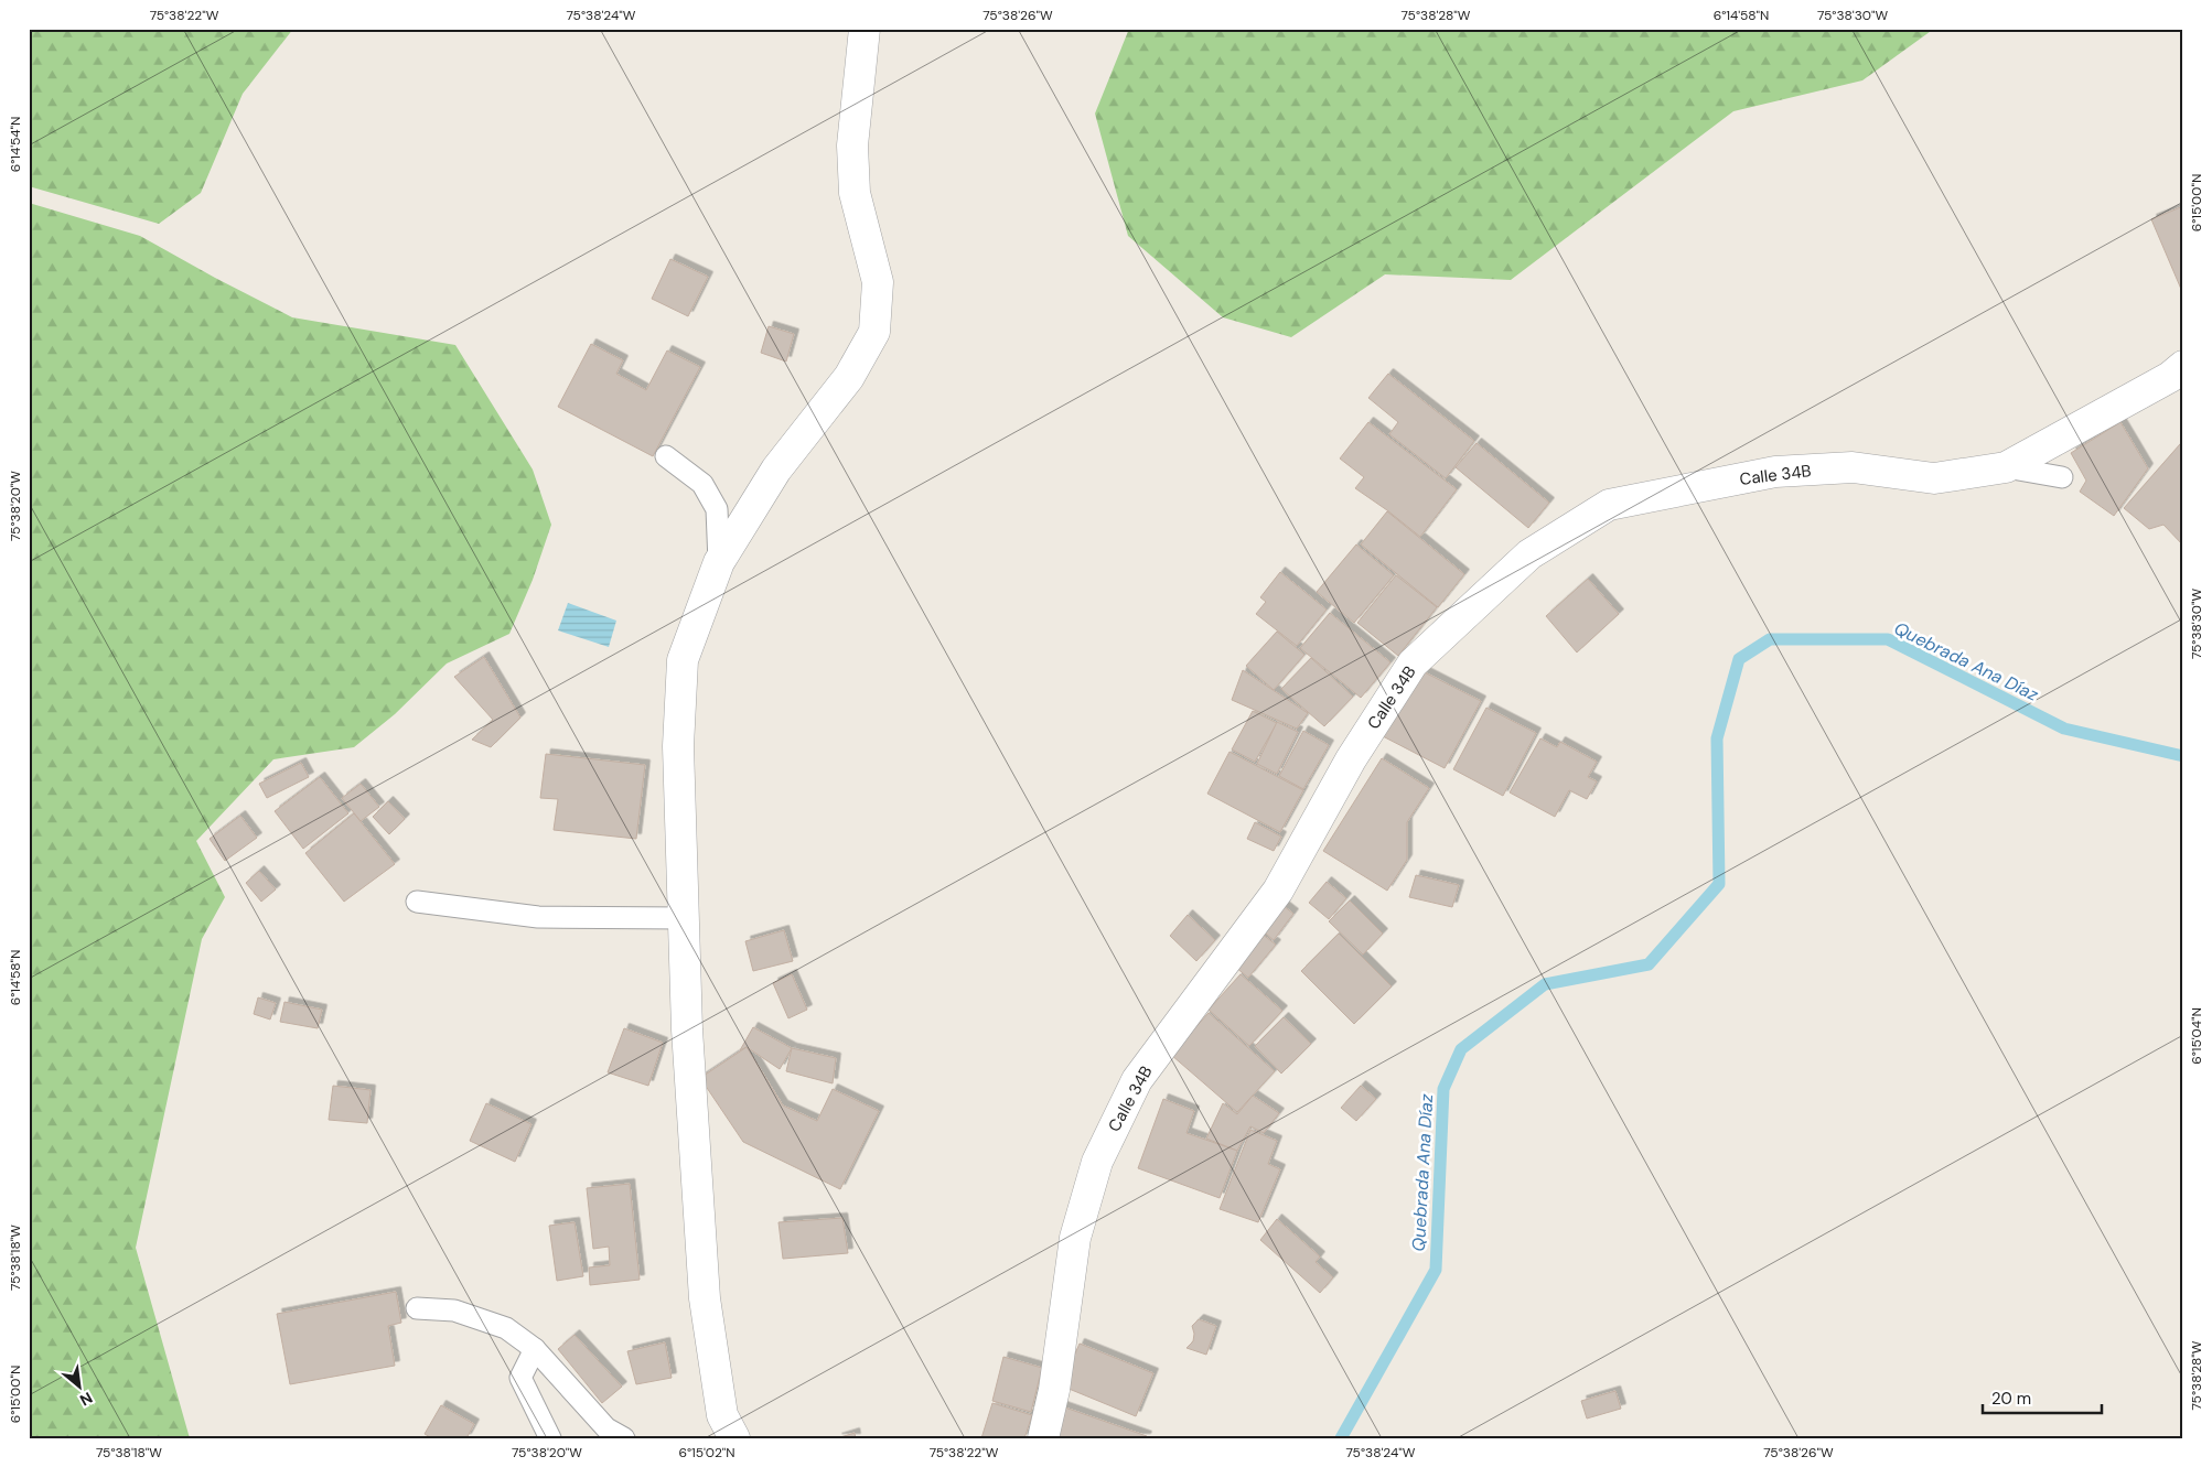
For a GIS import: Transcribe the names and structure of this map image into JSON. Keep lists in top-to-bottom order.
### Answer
{
  "streets": {
    "street": ["Calle 34B"]
  },
  "water": ["Quebrada Ana Díaz"],
  "scale_bar": "20 m",
  "north": "bottom right",
  "coordinates": [
    "75°38'22\"W",
    "75°38'24\"W",
    "75°38'26\"W",
    "75°38'28\"W",
    "6°14'58\"N",
    "75°38'30\"W",
    "6°14'54\"N",
    "6°15'00\"N",
    "75°38'20\"W",
    "6°15'04\"N",
    "75°38'18\"W",
    "6°15'02\"N"
  ]
}
